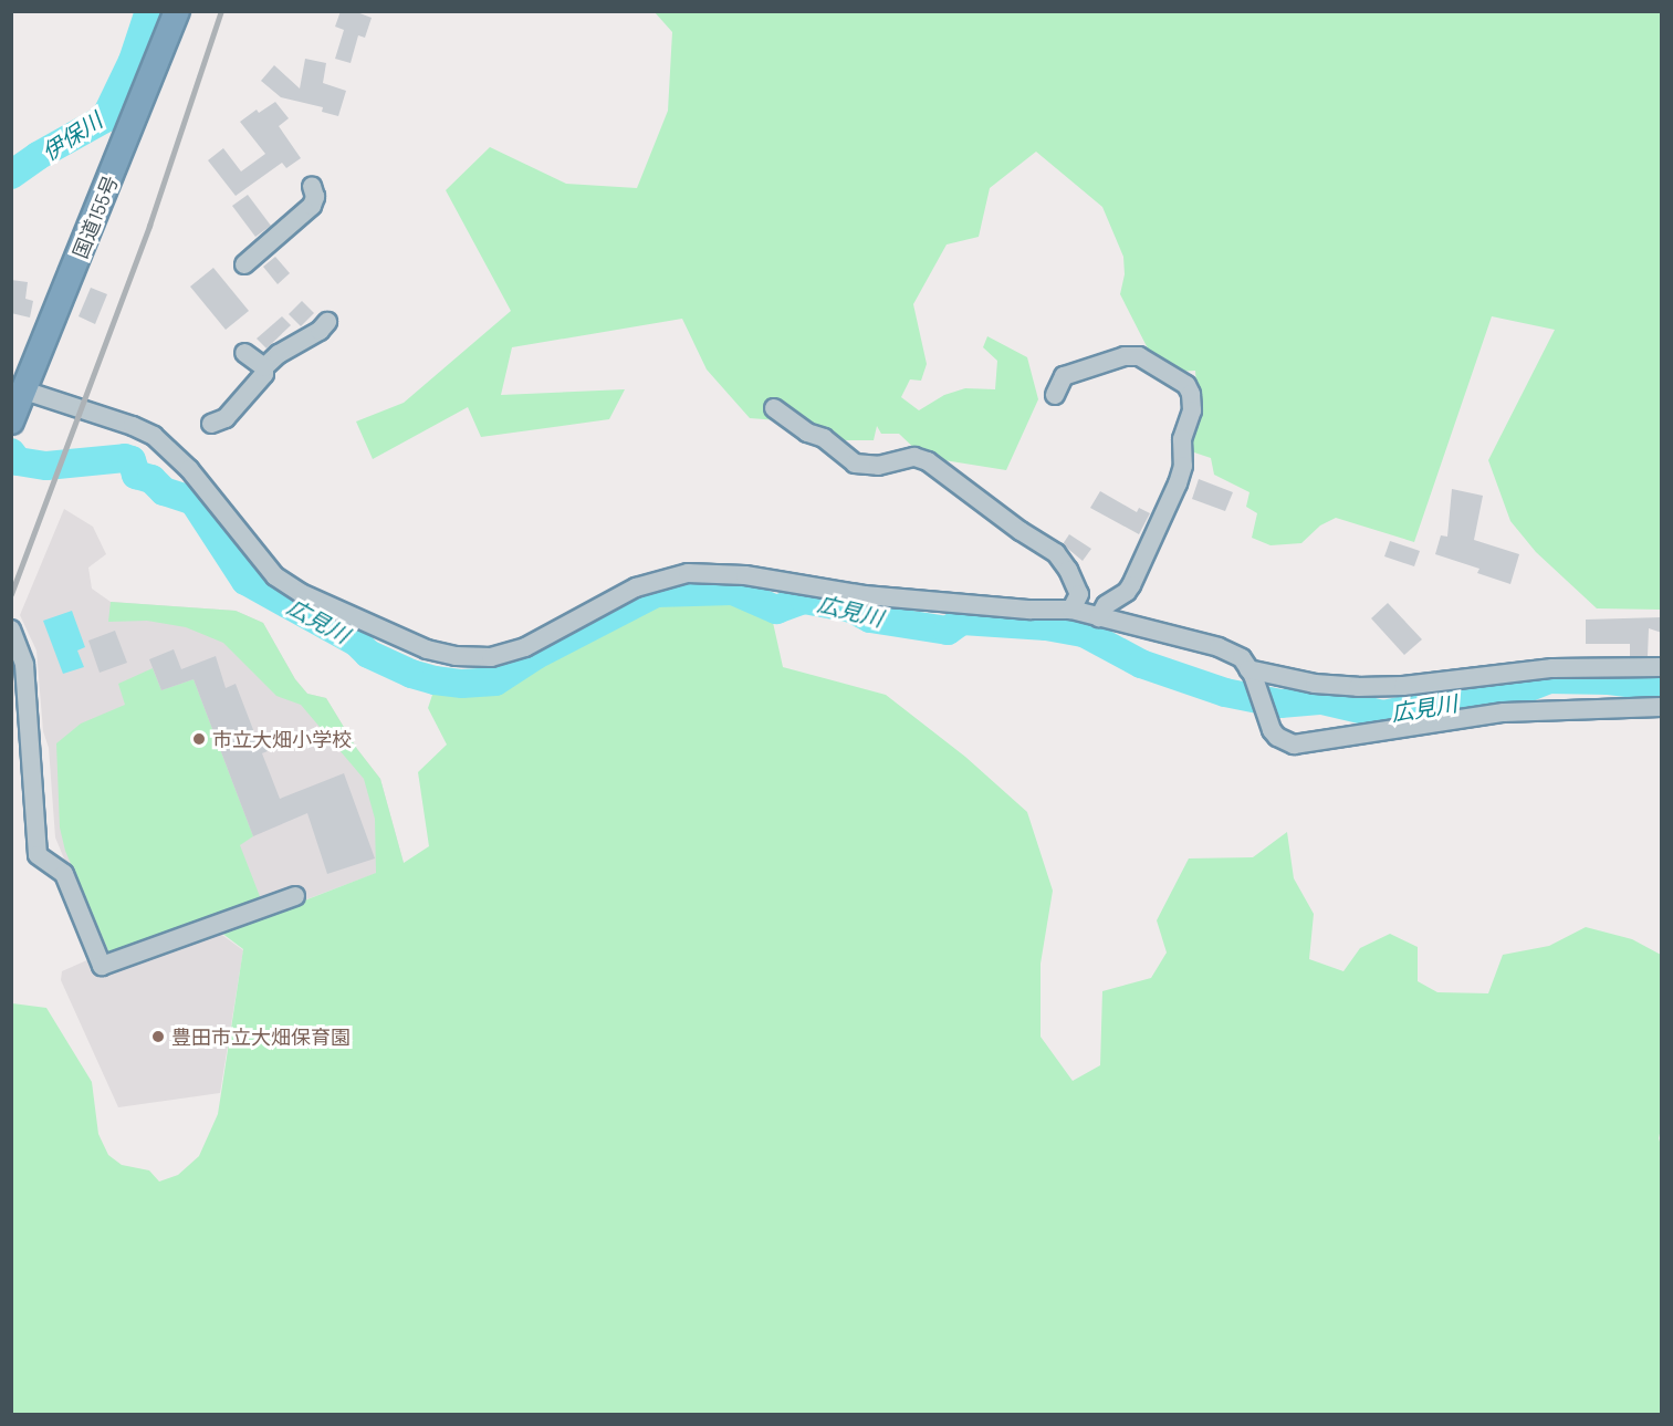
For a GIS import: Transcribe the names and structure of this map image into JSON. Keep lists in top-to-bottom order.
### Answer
{
  "streets": {
    "highway": ["国道155号"]
  },
  "water": ["伊保川", "広見川"],
  "places": ["市立大畑小学校", "豊田市立大畑保育園"]
}
